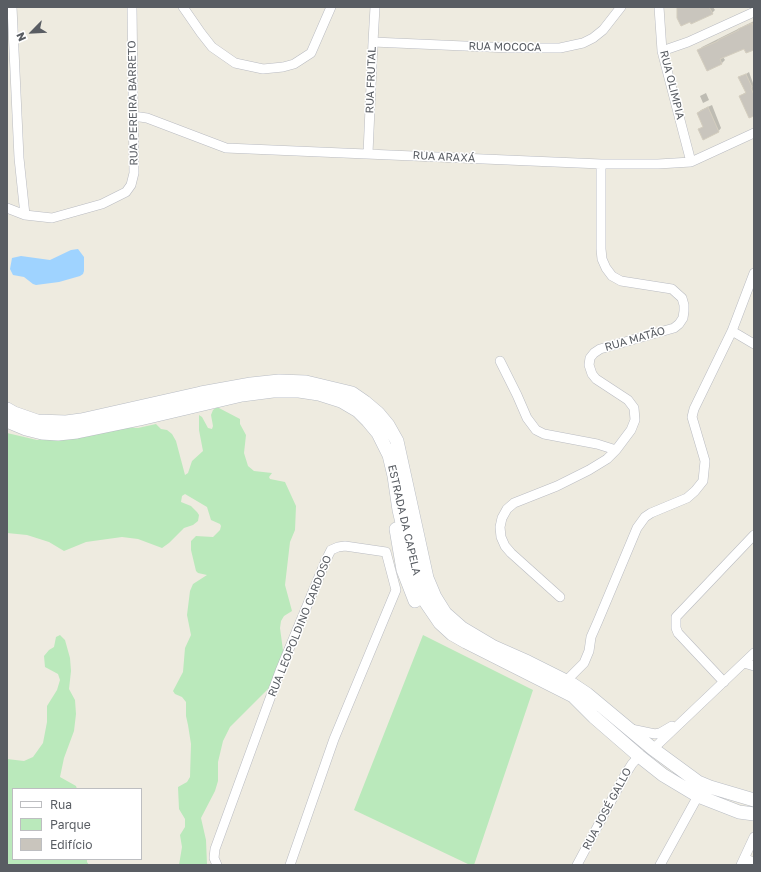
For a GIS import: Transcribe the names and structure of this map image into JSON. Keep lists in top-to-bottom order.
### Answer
{
  "streets": {
    "main road": ["ESTRADA DA CAPELA"],
    "street": [
      "RUA MOCOCA",
      "RUA FRUTAL",
      "RUA OLIMPIA",
      "RUA PEREIRA BARRETO",
      "RUA ARAXÁ",
      "RUA MATÃO",
      "RUA LEOPOLDINO CARDOSO",
      "RUA JOSÉ GALLO"
    ]
  },
  "crossings": [
    ["RUA MOCOCA", "RUA FRUTAL"],
    ["RUA FRUTAL", "RUA ARAXÁ"],
    ["RUA OLIMPIA", "RUA ARAXÁ"],
    ["RUA PEREIRA BARRETO", "RUA ARAXÁ"],
    ["RUA ARAXÁ", "RUA MATÃO"],
    ["ESTRADA DA CAPELA", "RUA JOSÉ GALLO"]
  ],
  "legend": ["Rua", "Parque", "Edifício"],
  "north": "bottom left"
}
